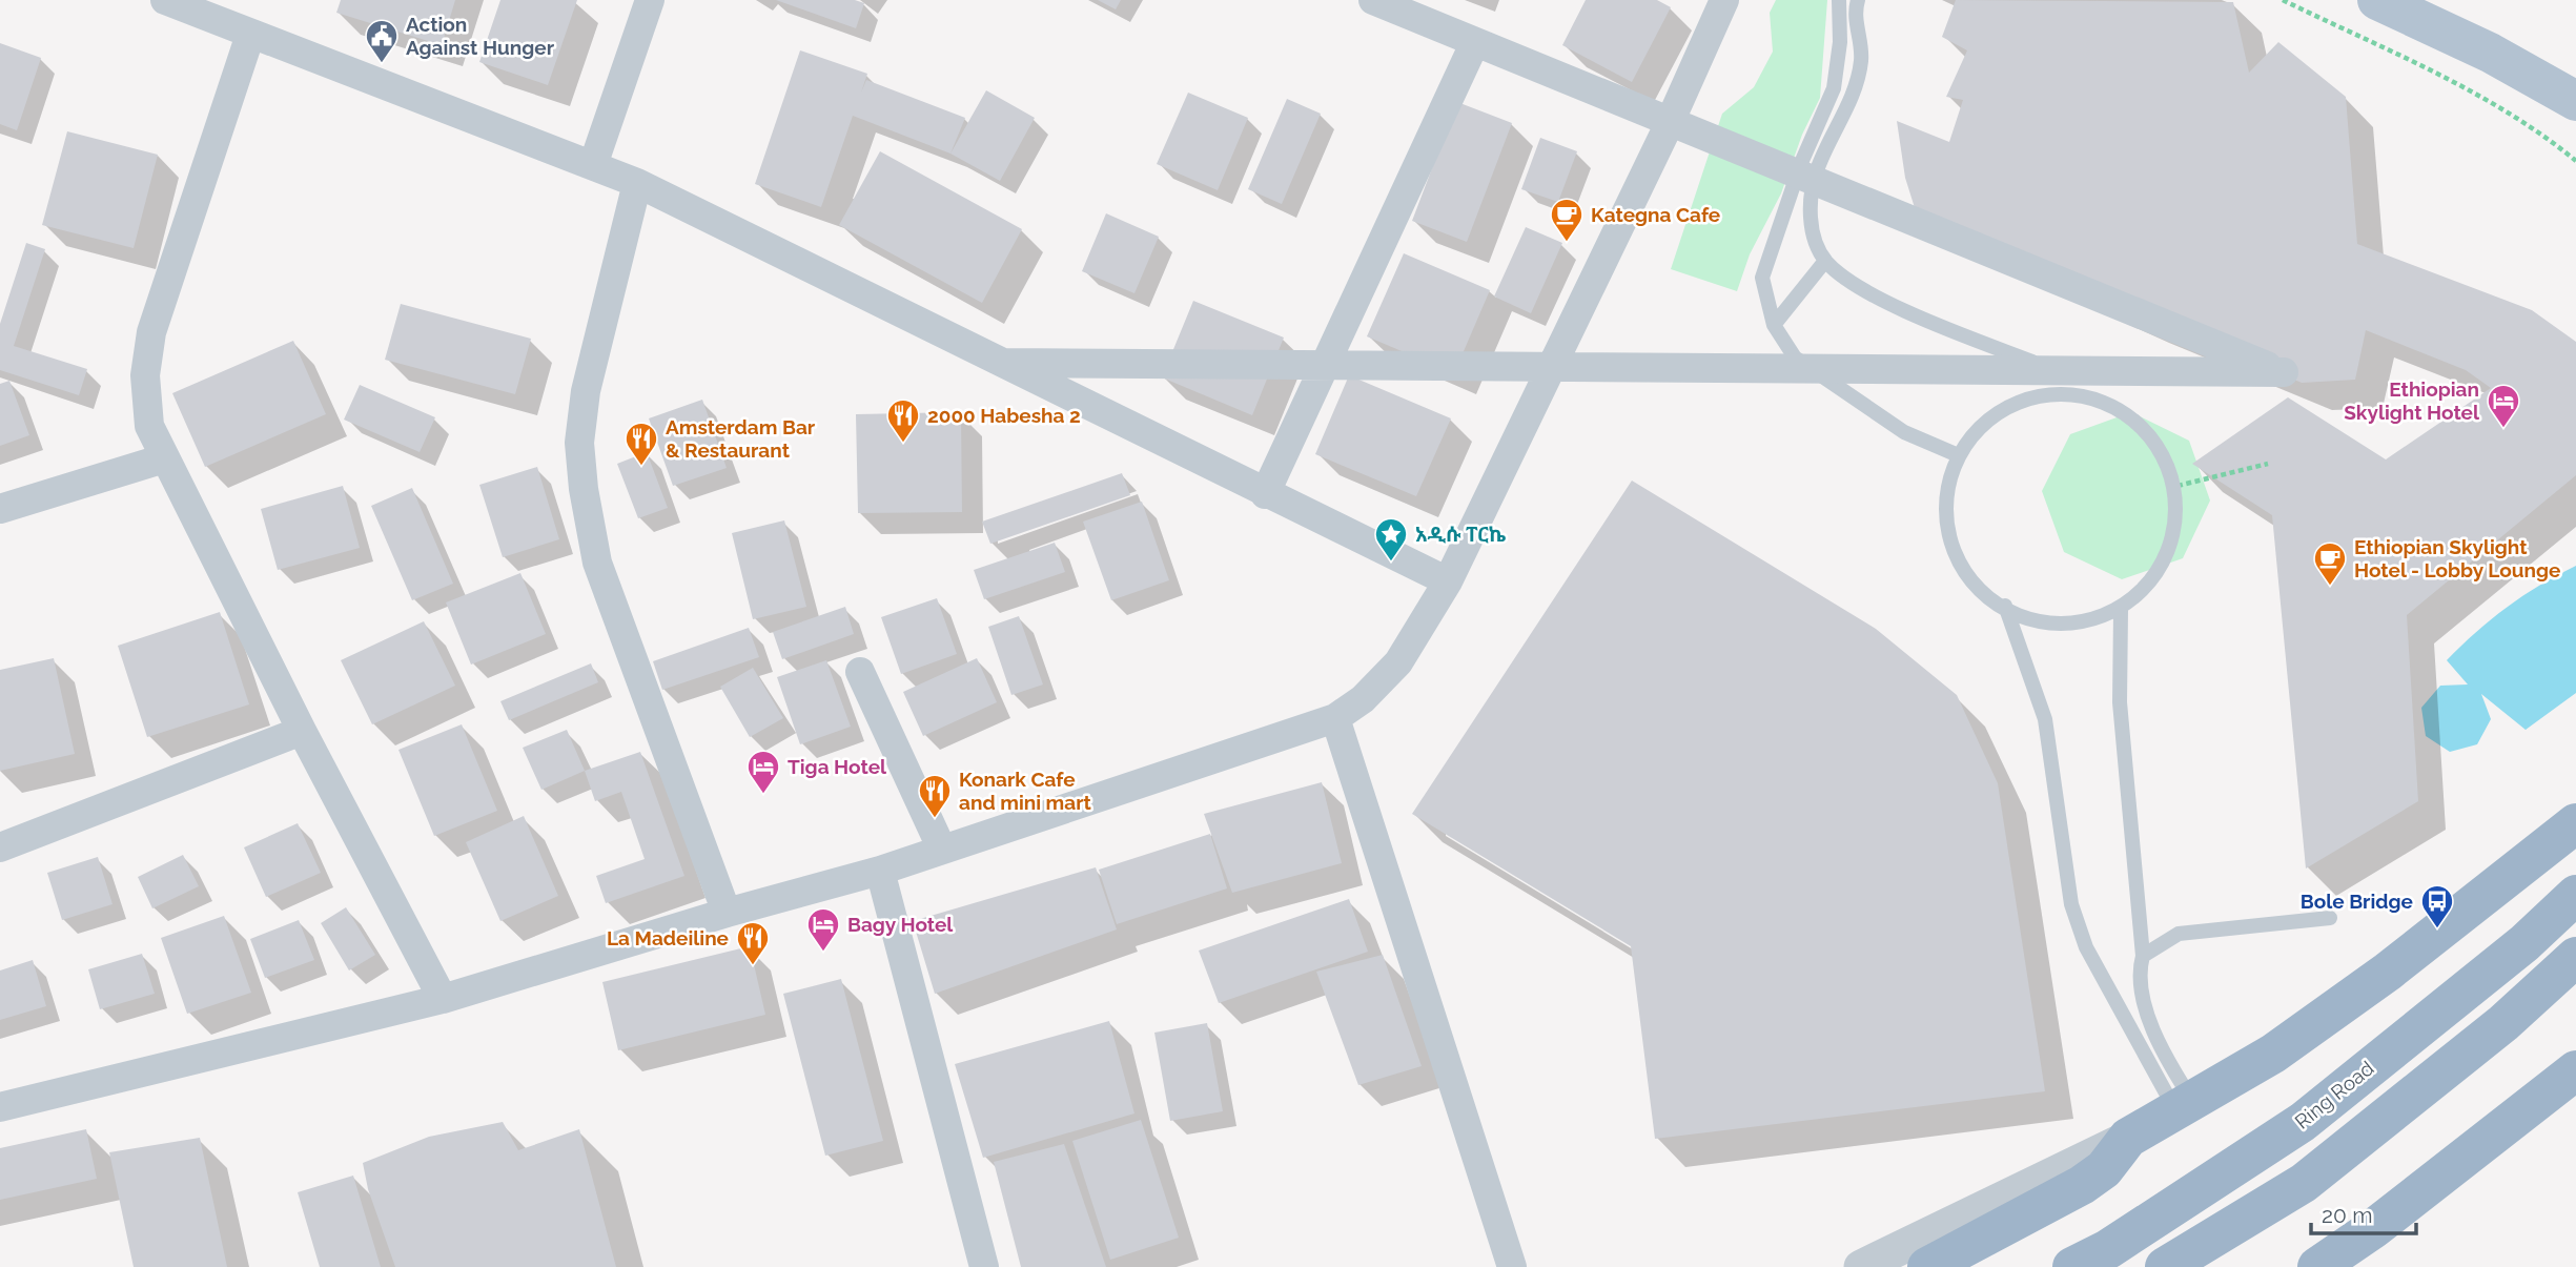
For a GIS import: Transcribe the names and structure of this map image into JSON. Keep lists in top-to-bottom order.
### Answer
{
  "streets": {
    "highway": ["Ring Road"]
  },
  "places": {
    "public building": ["Action Against Hunger"],
    "cafe": ["Kategna Cafe", "Ethiopian Skylight Hotel - Lobby Lounge"],
    "hotel": ["Ethiopian Skylight Hotel", "Tiga Hotel", "Bagy Hotel"],
    "restaurant": [
      "2000 Habesha 2",
      "Amsterdam Bar & Restaurant",
      "Konark Cafe and mini mart",
      "La Madeiline"
    ],
    "place": ["አዲሱ ፐርኬ"],
    "bus stop": ["Bole Bridge"]
  },
  "scale_bar": "20 m"
}
